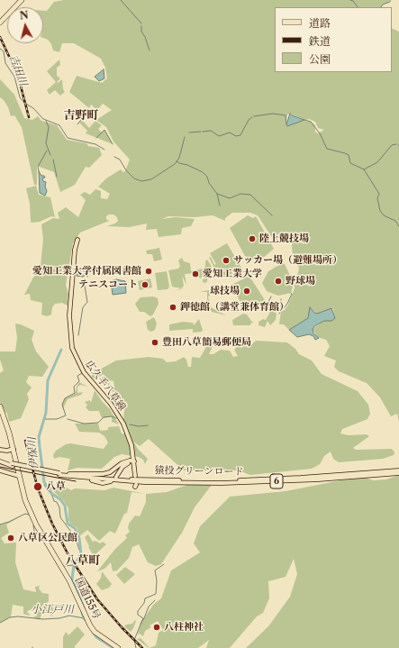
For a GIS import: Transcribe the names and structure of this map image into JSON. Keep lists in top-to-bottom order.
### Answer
{
  "streets": {
    "highway": ["国道155号"],
    "main road": ["広久手八草線", "猿投グリーンロード", "6"]
  },
  "districts": ["吉野町", "八草町"],
  "water": ["吉田川", "伊保川", "小江戸川"],
  "places": [
    "陸上競技場",
    "サッカー場（避難場所）",
    "愛知工業大学付属図書館",
    "愛知工業大学",
    "野球場",
    "テニスコート",
    "球技場",
    "鉀徳館（講堂兼体育館）",
    "豊田八草簡易郵便局",
    "八草",
    "八草区公民館",
    "八柱神社"
  ],
  "legend": ["道路", "鉄道", "公園"],
  "north": "top"
}
